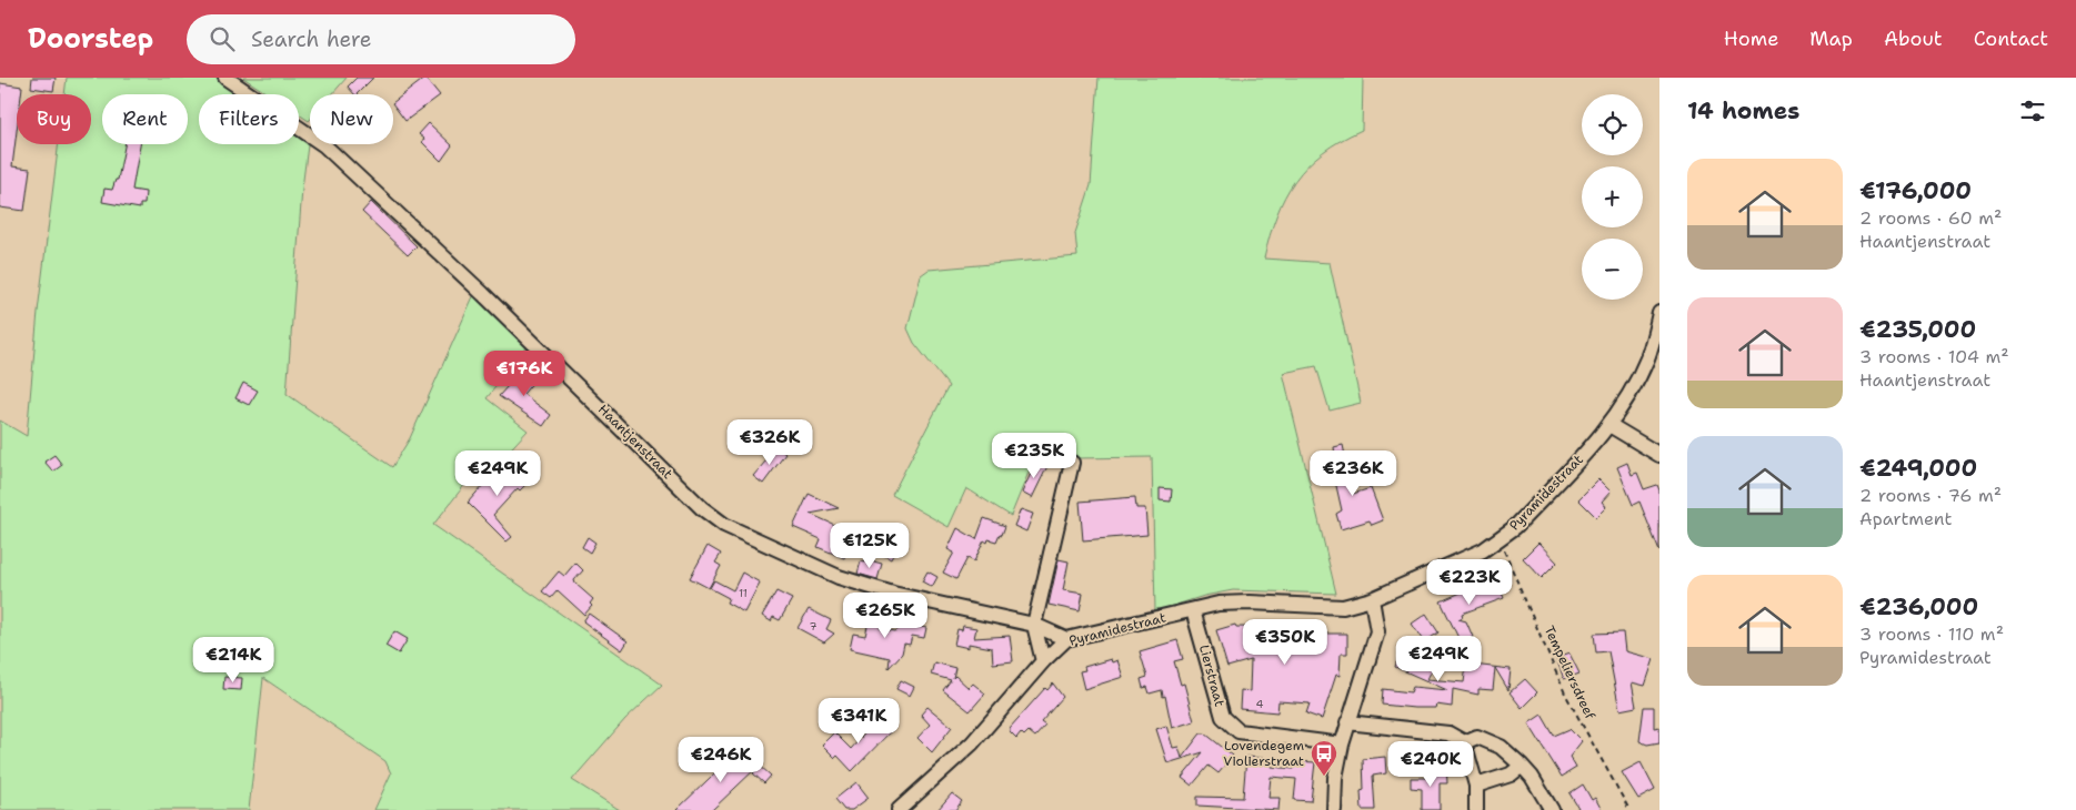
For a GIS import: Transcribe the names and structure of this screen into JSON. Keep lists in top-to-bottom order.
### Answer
{
  "streets": {
    "street": ["Haantjenstraat", "Pyramidestraat", "Lierstraat"],
    "path": ["Tempeliersdreef"]
  },
  "crossings": [
    ["Haantjenstraat", "Pyramidestraat"],
    ["Pyramidestraat", "Tempeliersdreef"],
    ["Pyramidestraat", "Lierstraat"]
  ],
  "places": {
    "bus stop": ["Lovendegem Violierstraat"]
  },
  "house_numbers": ["11", "7", "4"],
  "page": {
    "header": "Doorstep",
    "search": "Search here",
    "nav": [
      "Home",
      "Map",
      "About",
      "Contact"
    ],
    "heading": "14 homes",
    "map_buttons": ["+", "−"],
    "chip": [
      "Buy",
      "Rent",
      "Filters",
      "New"
    ],
    "list": [
      {
        "name": "€176,000",
        "note": "2 rooms · 60 m² · Haantjenstraat"
      },
      {
        "name": "€235,000",
        "note": "3 rooms · 104 m² · Haantjenstraat"
      },
      {
        "name": "€249,000",
        "note": "2 rooms · 76 m² · Apartment"
      },
      {
        "name": "€236,000",
        "note": "3 rooms · 110 m² · Pyramidestraat"
      }
    ],
    "price": [
      "€176K",
      "€326K",
      "€235K",
      "€249K",
      "€236K",
      "€125K",
      "€223K",
      "€265K",
      "€350K",
      "€249K",
      "€214K",
      "€341K",
      "€246K",
      "€240K"
    ]
  }
}
